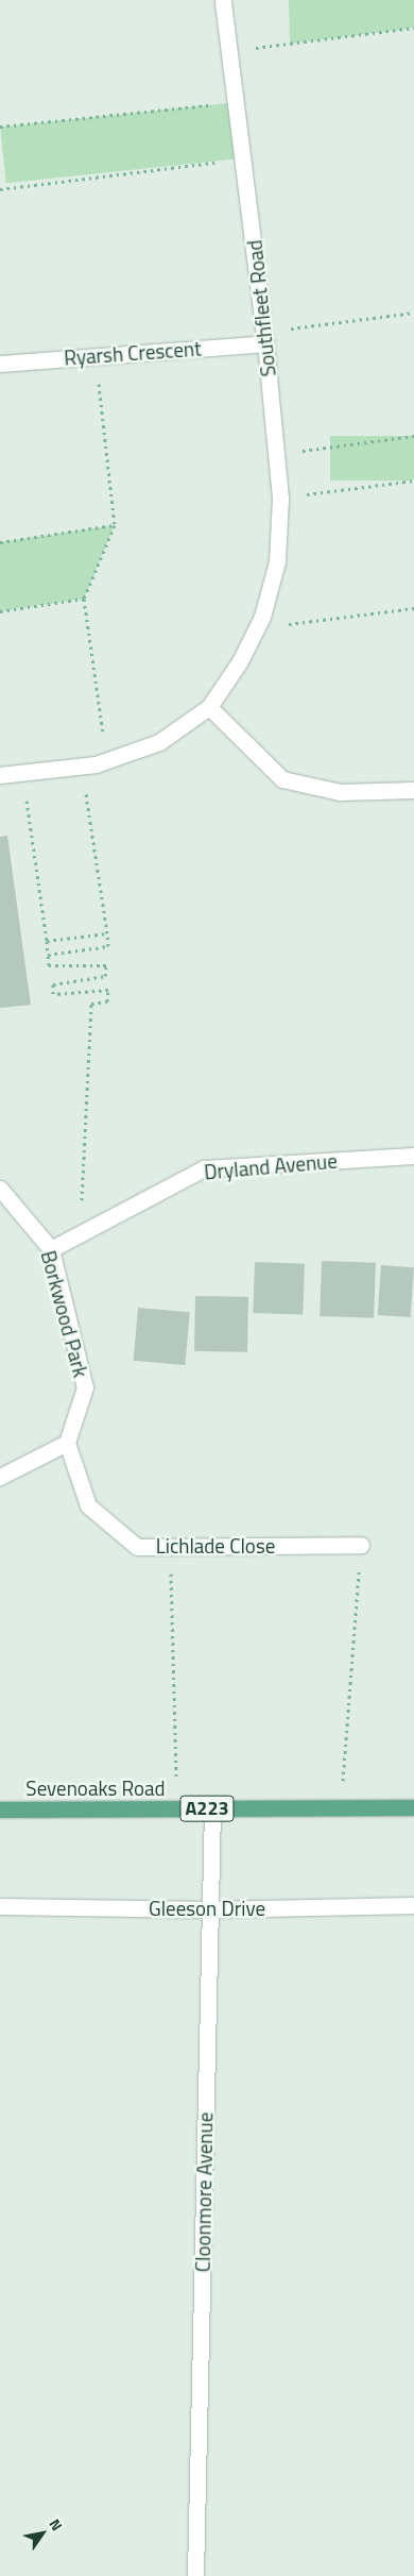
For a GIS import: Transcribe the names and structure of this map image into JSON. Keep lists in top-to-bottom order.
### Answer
{
  "streets": {
    "main road": ["Sevenoaks Road", "A223"],
    "street": [
      "Southfleet Road",
      "Ryarsh Crescent",
      "Dryland Avenue",
      "Borkwood Park",
      "Lichlade Close",
      "Gleeson Drive",
      "Cloonmore Avenue"
    ]
  },
  "crossings": [
    ["Southfleet Road", "Ryarsh Crescent"],
    ["Dryland Avenue", "Borkwood Park"],
    ["Borkwood Park", "Lichlade Close"],
    ["Sevenoaks Road", "Cloonmore Avenue"],
    ["Gleeson Drive", "Cloonmore Avenue"]
  ],
  "north": "top right"
}
